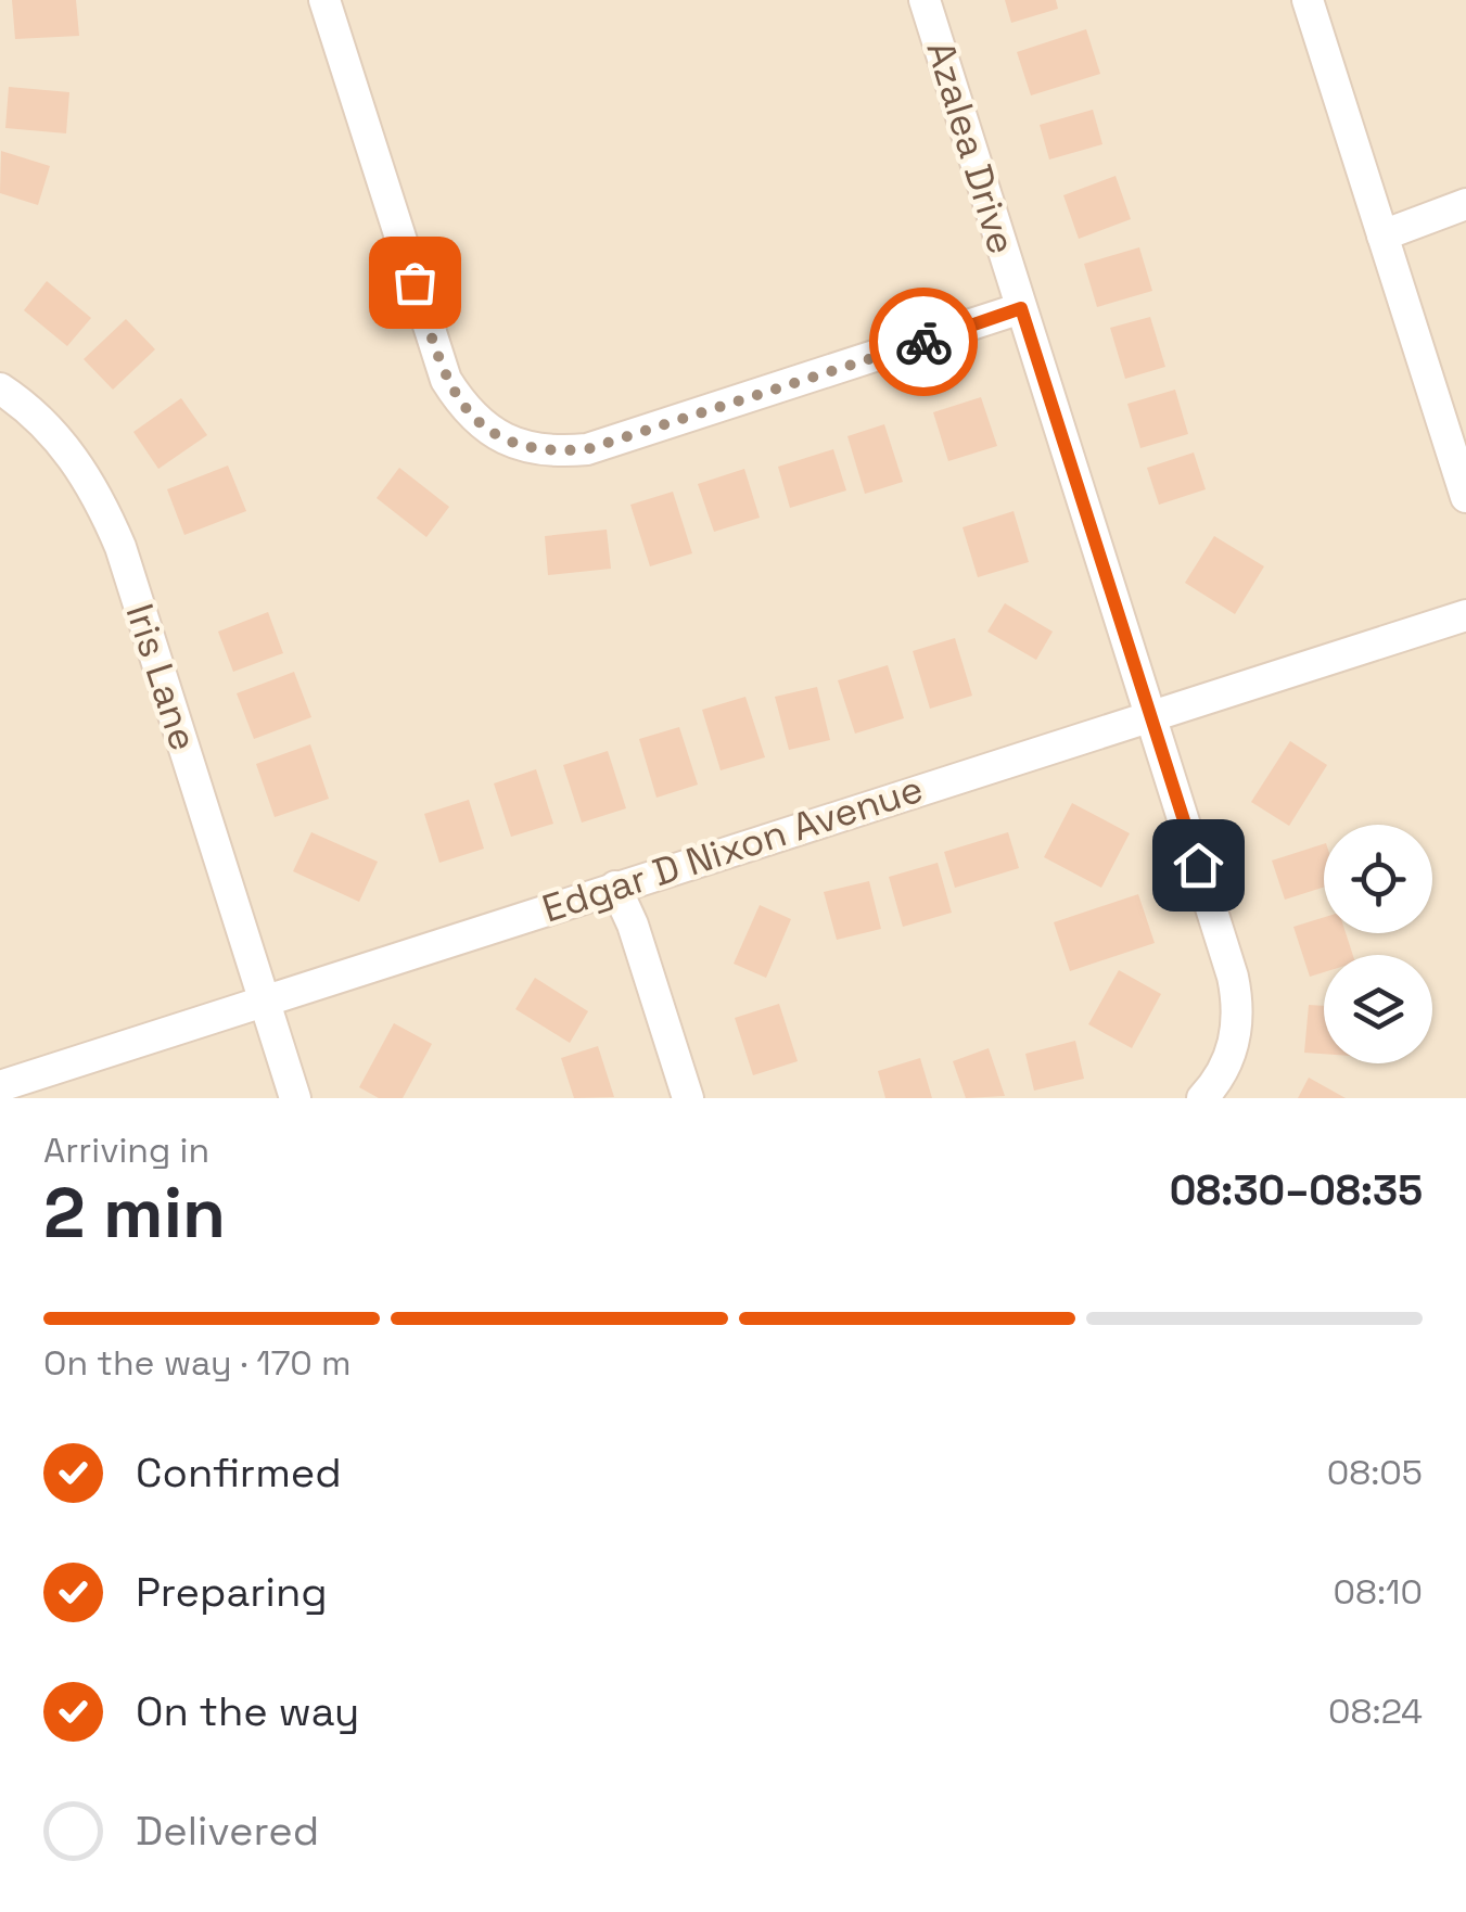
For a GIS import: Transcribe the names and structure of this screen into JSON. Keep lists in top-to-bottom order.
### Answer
{
  "streets": {
    "street": ["Azalea Drive", "Iris Lane", "Edgar D Nixon Avenue"]
  },
  "crossings": [
    ["Azalea Drive", "Edgar D Nixon Avenue"],
    ["Iris Lane", "Edgar D Nixon Avenue"]
  ],
  "page": {
    "heading": ["2 min", "Arriving in", "08:30–08:35"],
    "bar": "On the way · 170 m",
    "list": [
      ["Confirmed", "08:05"],
      ["Preparing", "08:10"],
      ["On the way", "08:24"],
      "Delivered"
    ]
  }
}
